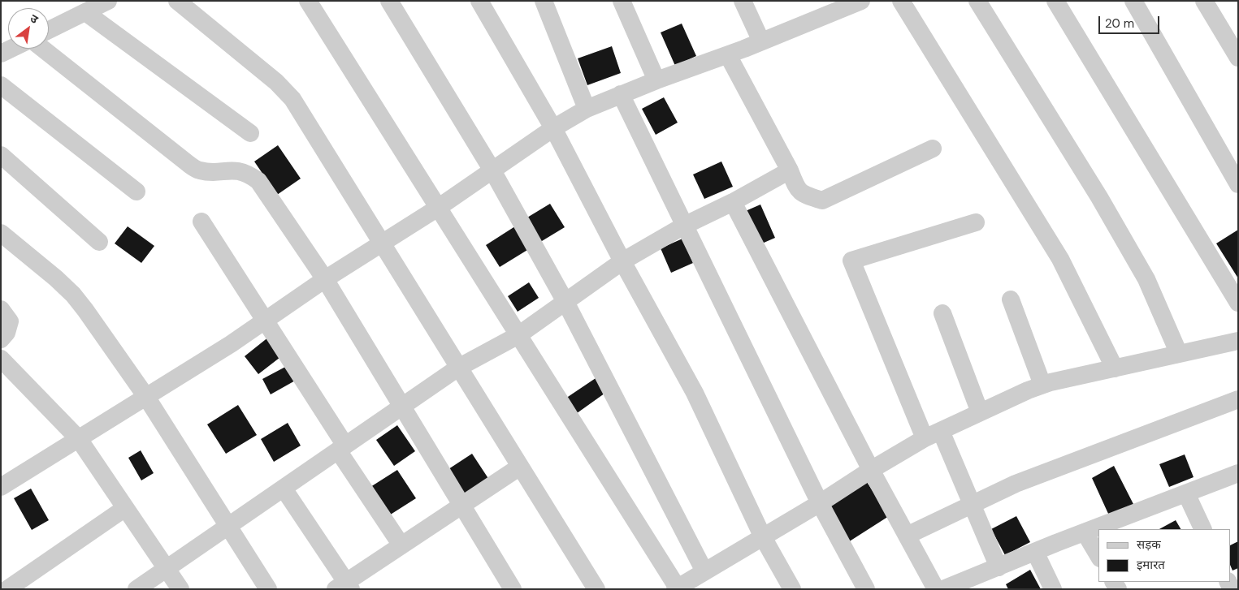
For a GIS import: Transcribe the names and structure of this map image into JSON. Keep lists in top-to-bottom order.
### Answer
{
  "legend": ["सड़क", "इमारत"],
  "scale_bar": "20 m",
  "north": "top right"
}
